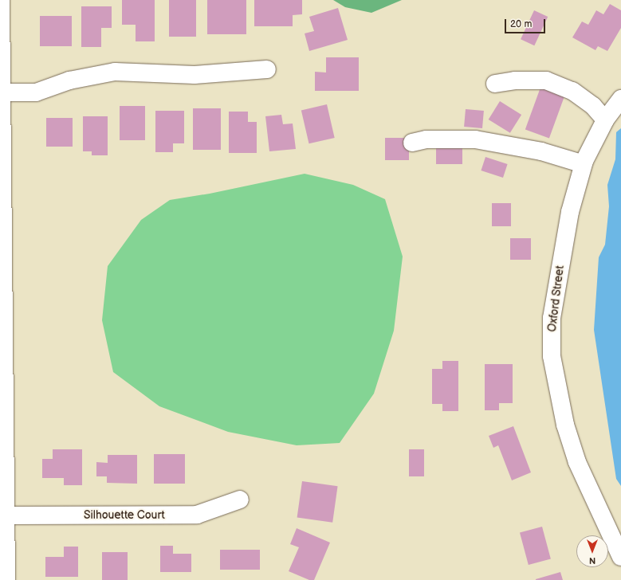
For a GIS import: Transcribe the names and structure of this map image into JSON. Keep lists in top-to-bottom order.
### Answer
{
  "streets": {
    "street": ["Oxford Street", "Silhouette Court"]
  },
  "scale_bar": "20 m",
  "north": "bottom"
}
